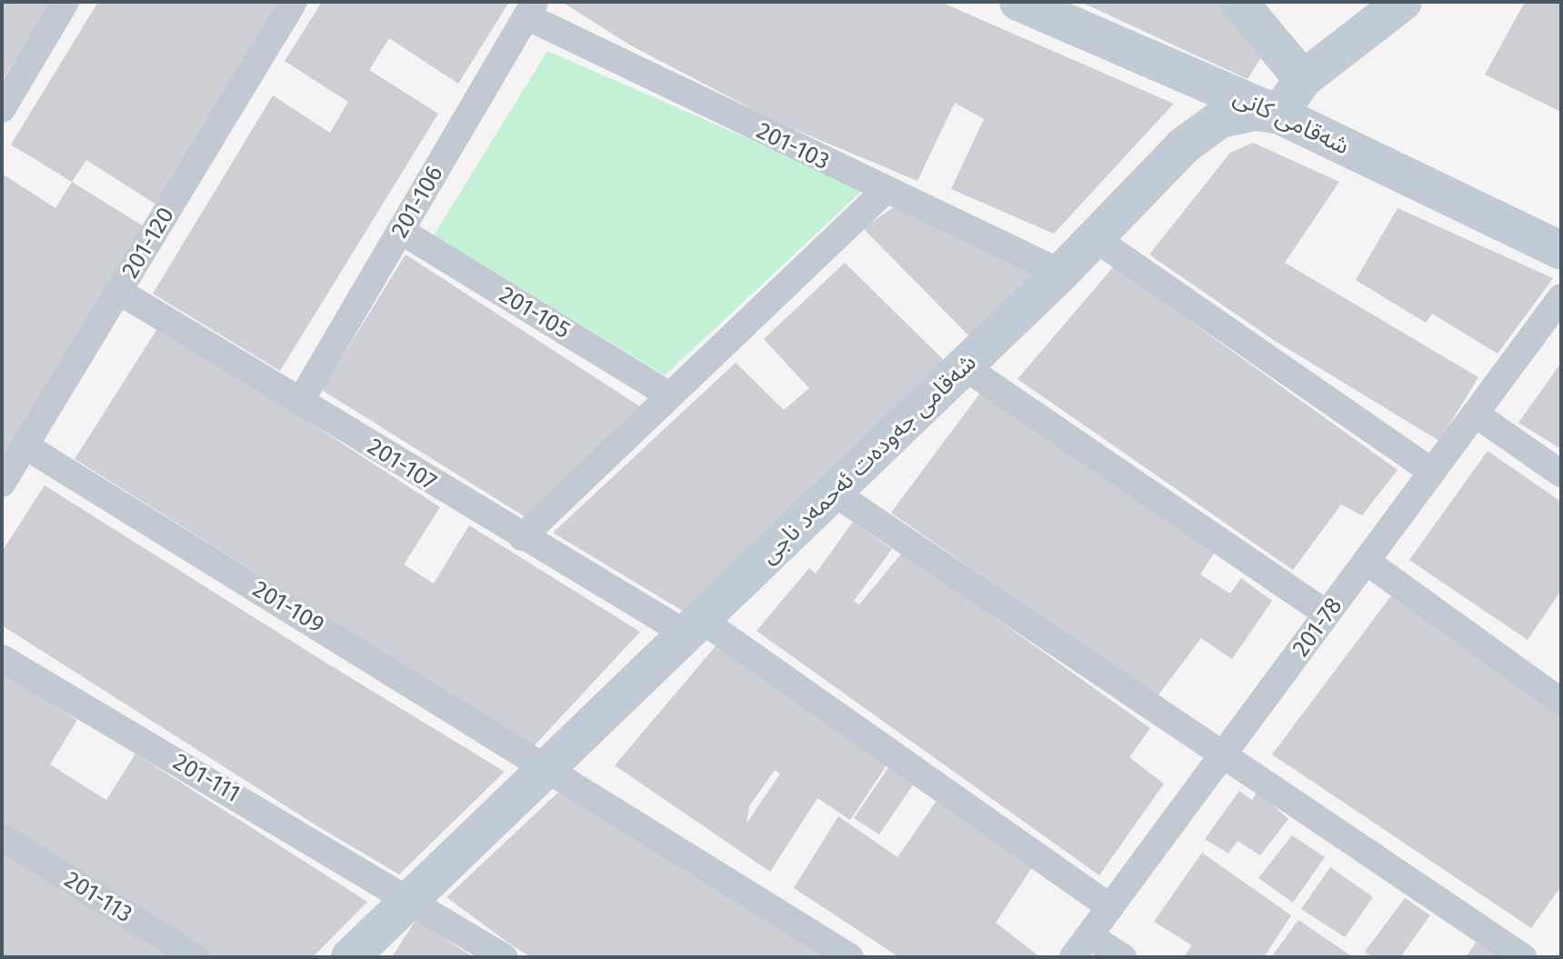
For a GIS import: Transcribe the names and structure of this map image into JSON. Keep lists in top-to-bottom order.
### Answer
{
  "streets": {
    "street": [
      "شەقامی کانی",
      "201-103",
      "201-106",
      "201-120",
      "201-105",
      "شەقامی جەودەت ئەحمەد ناجی",
      "201-107",
      "201-109",
      "201-78",
      "201-111",
      "201-113"
    ]
  },
  "crossings": [
    ["شەقامی کانی", "شەقامی جەودەت ئەحمەد ناجی"],
    ["201-103", "201-106"],
    ["201-103", "شەقامی جەودەت ئەحمەد ناجی"],
    ["201-106", "201-105"],
    ["201-106", "201-107"],
    ["201-120", "201-107"],
    ["201-120", "201-109"],
    ["شەقامی جەودەت ئەحمەد ناجی", "201-107"],
    ["شەقامی جەودەت ئەحمەد ناجی", "201-109"],
    ["شەقامی جەودەت ئەحمەد ناجی", "201-111"],
    ["201-107", "201-78"]
  ]
}
